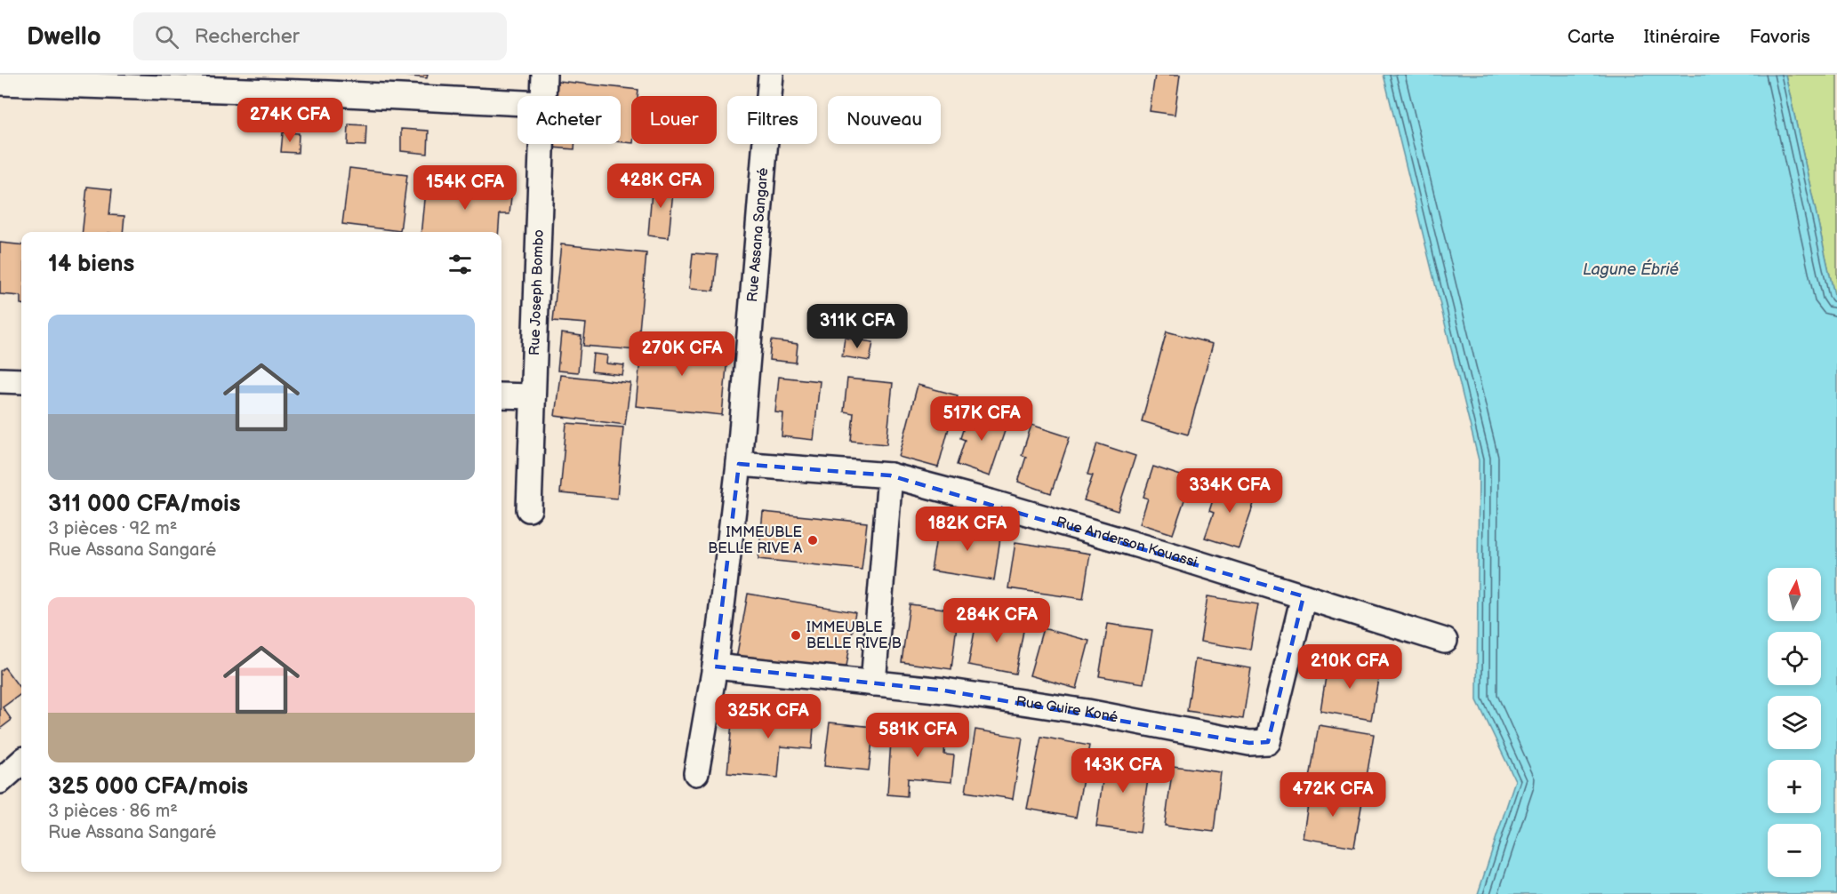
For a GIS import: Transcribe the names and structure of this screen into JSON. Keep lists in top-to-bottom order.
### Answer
{
  "streets": {
    "street": [
      "Rue Assana Sangaré",
      "Rue Joseph Bombo",
      "Rue Anderson Kouassi",
      "Rue Guire Koné"
    ]
  },
  "crossings": [
    ["Rue Assana Sangaré", "Rue Anderson Kouassi"],
    ["Rue Assana Sangaré", "Rue Guire Koné"],
    ["Rue Anderson Kouassi", "Rue Guire Koné"]
  ],
  "water": ["Lagune Ébrié"],
  "places": ["IMMEUBLE BELLE RIVE A", "IMMEUBLE BELLE RIVE B"],
  "north": "top",
  "page": {
    "header": "Dwello",
    "search": "Rechercher",
    "nav": ["Carte", "Itinéraire", "Favoris"],
    "chip": [
      "Acheter",
      "Louer",
      "Filtres",
      "Nouveau"
    ],
    "price": [
      "274K CFA",
      "428K CFA",
      "154K CFA",
      "311K CFA",
      "270K CFA",
      "517K CFA",
      "334K CFA",
      "182K CFA",
      "284K CFA",
      "210K CFA",
      "325K CFA",
      "581K CFA",
      "143K CFA",
      "472K CFA"
    ],
    "heading": "14 biens",
    "list": [
      {
        "name": "311 000 CFA/mois",
        "note": "3 pièces · 92 m² · Rue Assana Sangaré"
      },
      {
        "name": "325 000 CFA/mois",
        "note": "3 pièces · 86 m² · Rue Assana Sangaré"
      }
    ],
    "map_buttons": ["+", "−"]
  }
}
